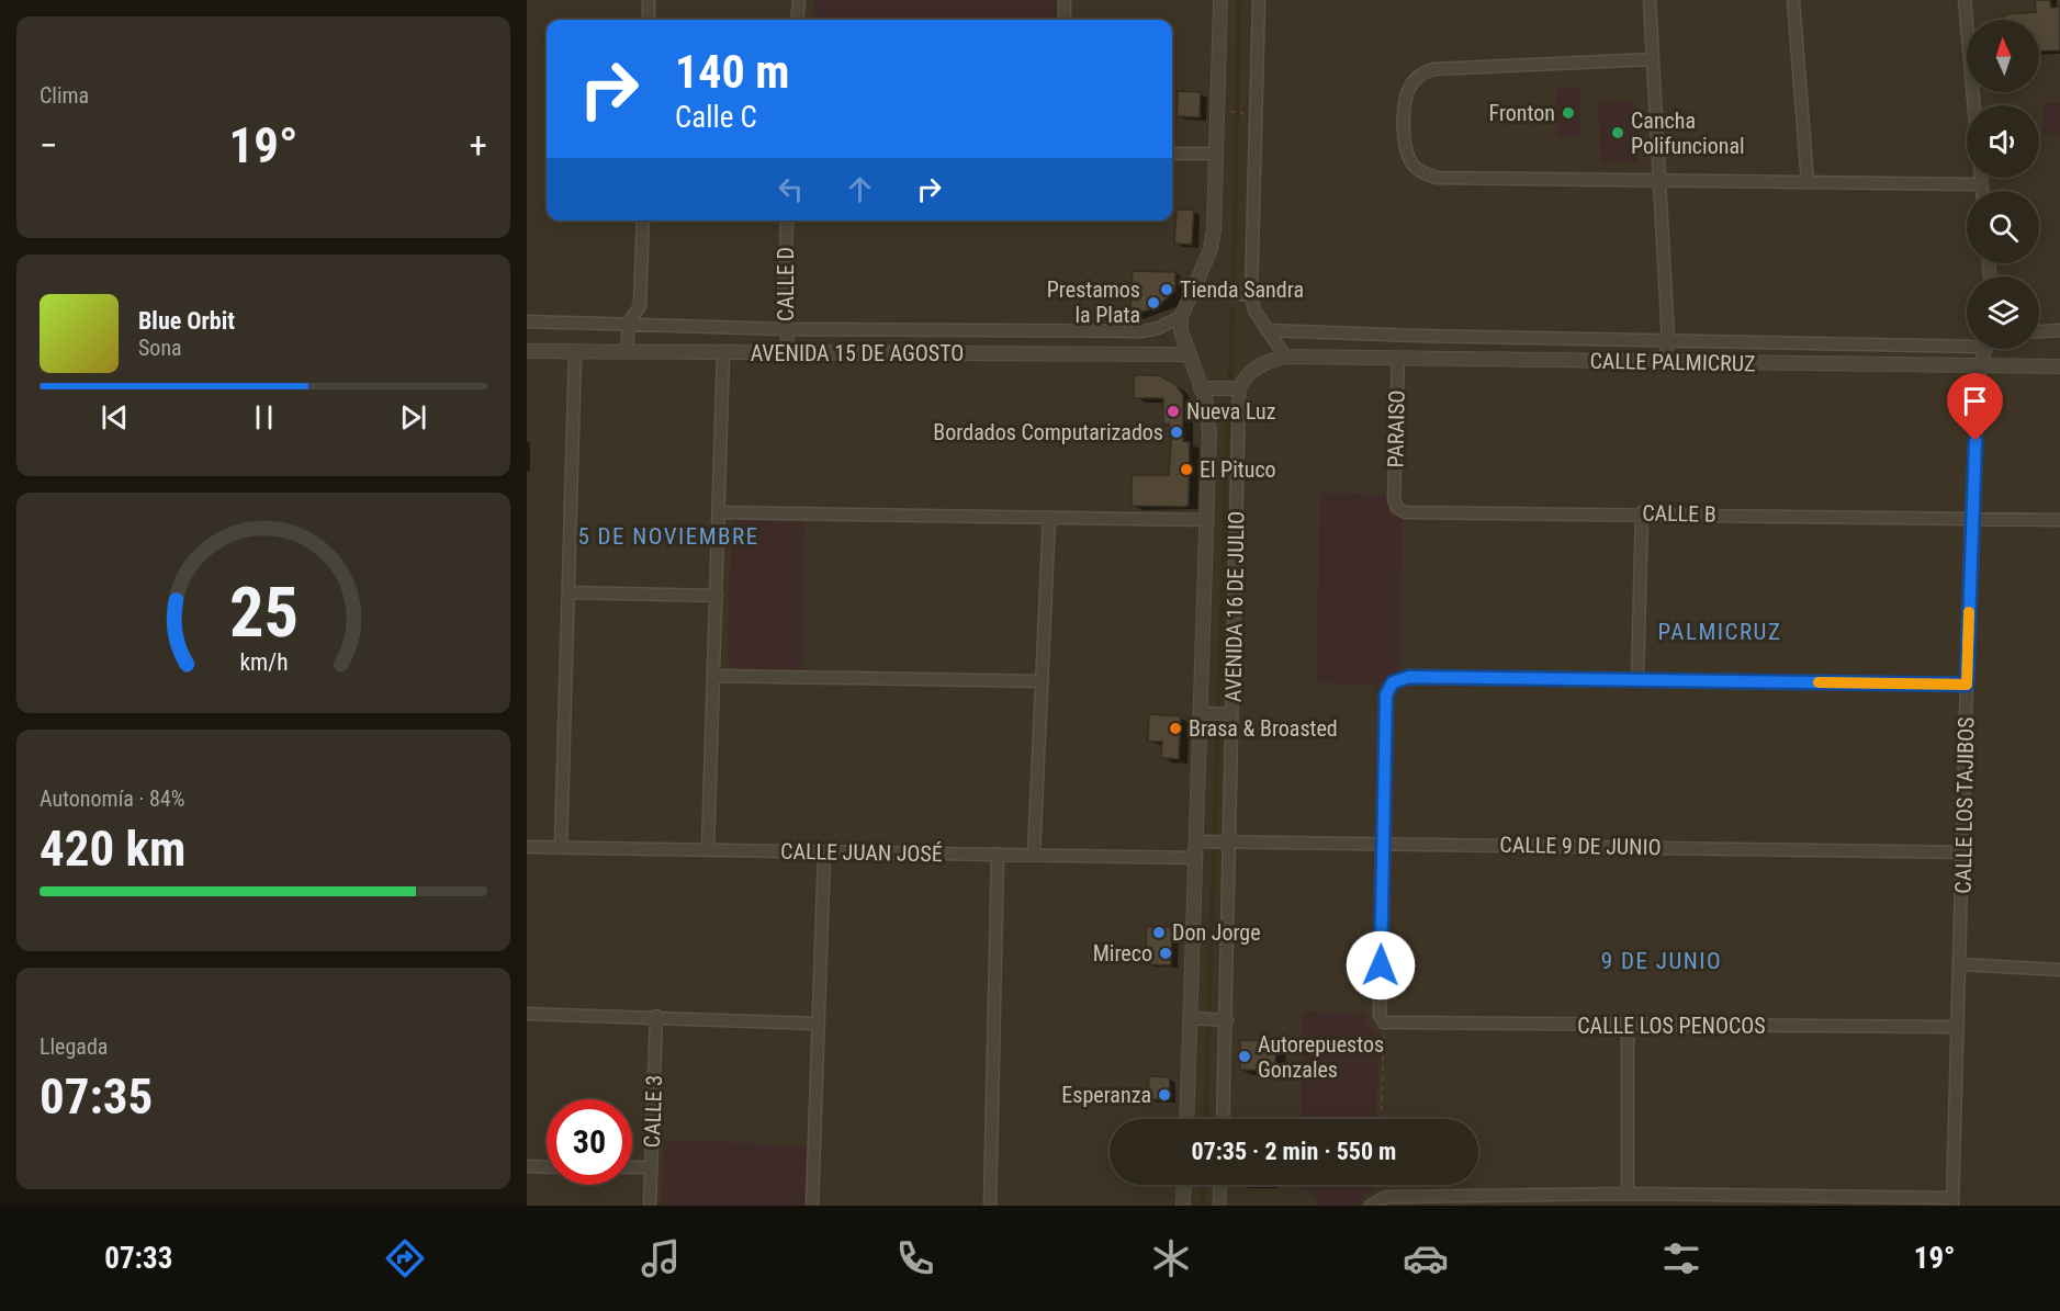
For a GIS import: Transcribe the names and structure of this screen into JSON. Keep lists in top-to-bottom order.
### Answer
{
  "streets": {
    "street": [
      "CALLE D",
      "AVENIDA 15 DE AGOSTO",
      "CALLE PALMICRUZ",
      "PARAISO",
      "CALLE B",
      "AVENIDA 16 DE JULIO",
      "CALLE LOS TAJIBOS",
      "CALLE 9 DE JUNIO",
      "CALLE JUAN JOSÉ",
      "CALLE LOS PENOCOS",
      "CALLE 3"
    ]
  },
  "crossings": [
    ["CALLE D", "AVENIDA 15 DE AGOSTO"],
    ["AVENIDA 15 DE AGOSTO", "AVENIDA 16 DE JULIO"],
    ["CALLE PALMICRUZ", "PARAISO"],
    ["CALLE PALMICRUZ", "CALLE LOS TAJIBOS"],
    ["PARAISO", "CALLE B"],
    ["CALLE B", "CALLE LOS TAJIBOS"],
    ["AVENIDA 16 DE JULIO", "CALLE 9 DE JUNIO"],
    ["AVENIDA 16 DE JULIO", "CALLE JUAN JOSÉ"],
    ["CALLE LOS TAJIBOS", "CALLE 9 DE JUNIO"],
    ["CALLE LOS TAJIBOS", "CALLE LOS PENOCOS"]
  ],
  "districts": ["5 DE NOVIEMBRE", "PALMICRUZ", "9 DE JUNIO"],
  "places": [
    "Fronton",
    "Cancha Polifuncional",
    "Tienda Sandra",
    "Prestamos la Plata",
    "Nueva Luz",
    "Bordados Computarizados",
    "El Pituco",
    "Brasa & Broasted",
    "Don Jorge",
    "Mireco",
    "Autorepuestos Gonzales",
    "Esperanza"
  ],
  "north": "top",
  "page": {
    "tile": [
      "Clima",
      ["Autonomía · 84%", "420 km"],
      ["Llegada", "07:35"]
    ],
    "turn": ["140 m", "Calle C"],
    "heat": ["−", "19°", "+"],
    "song": ["Blue Orbit", "Sona"],
    "limit": "30",
    "trip": "07:35 · 2 min · 550 m",
    "tabs": ["07:33", "19°"],
    "gauge": ["25", "km/h"]
  }
}
